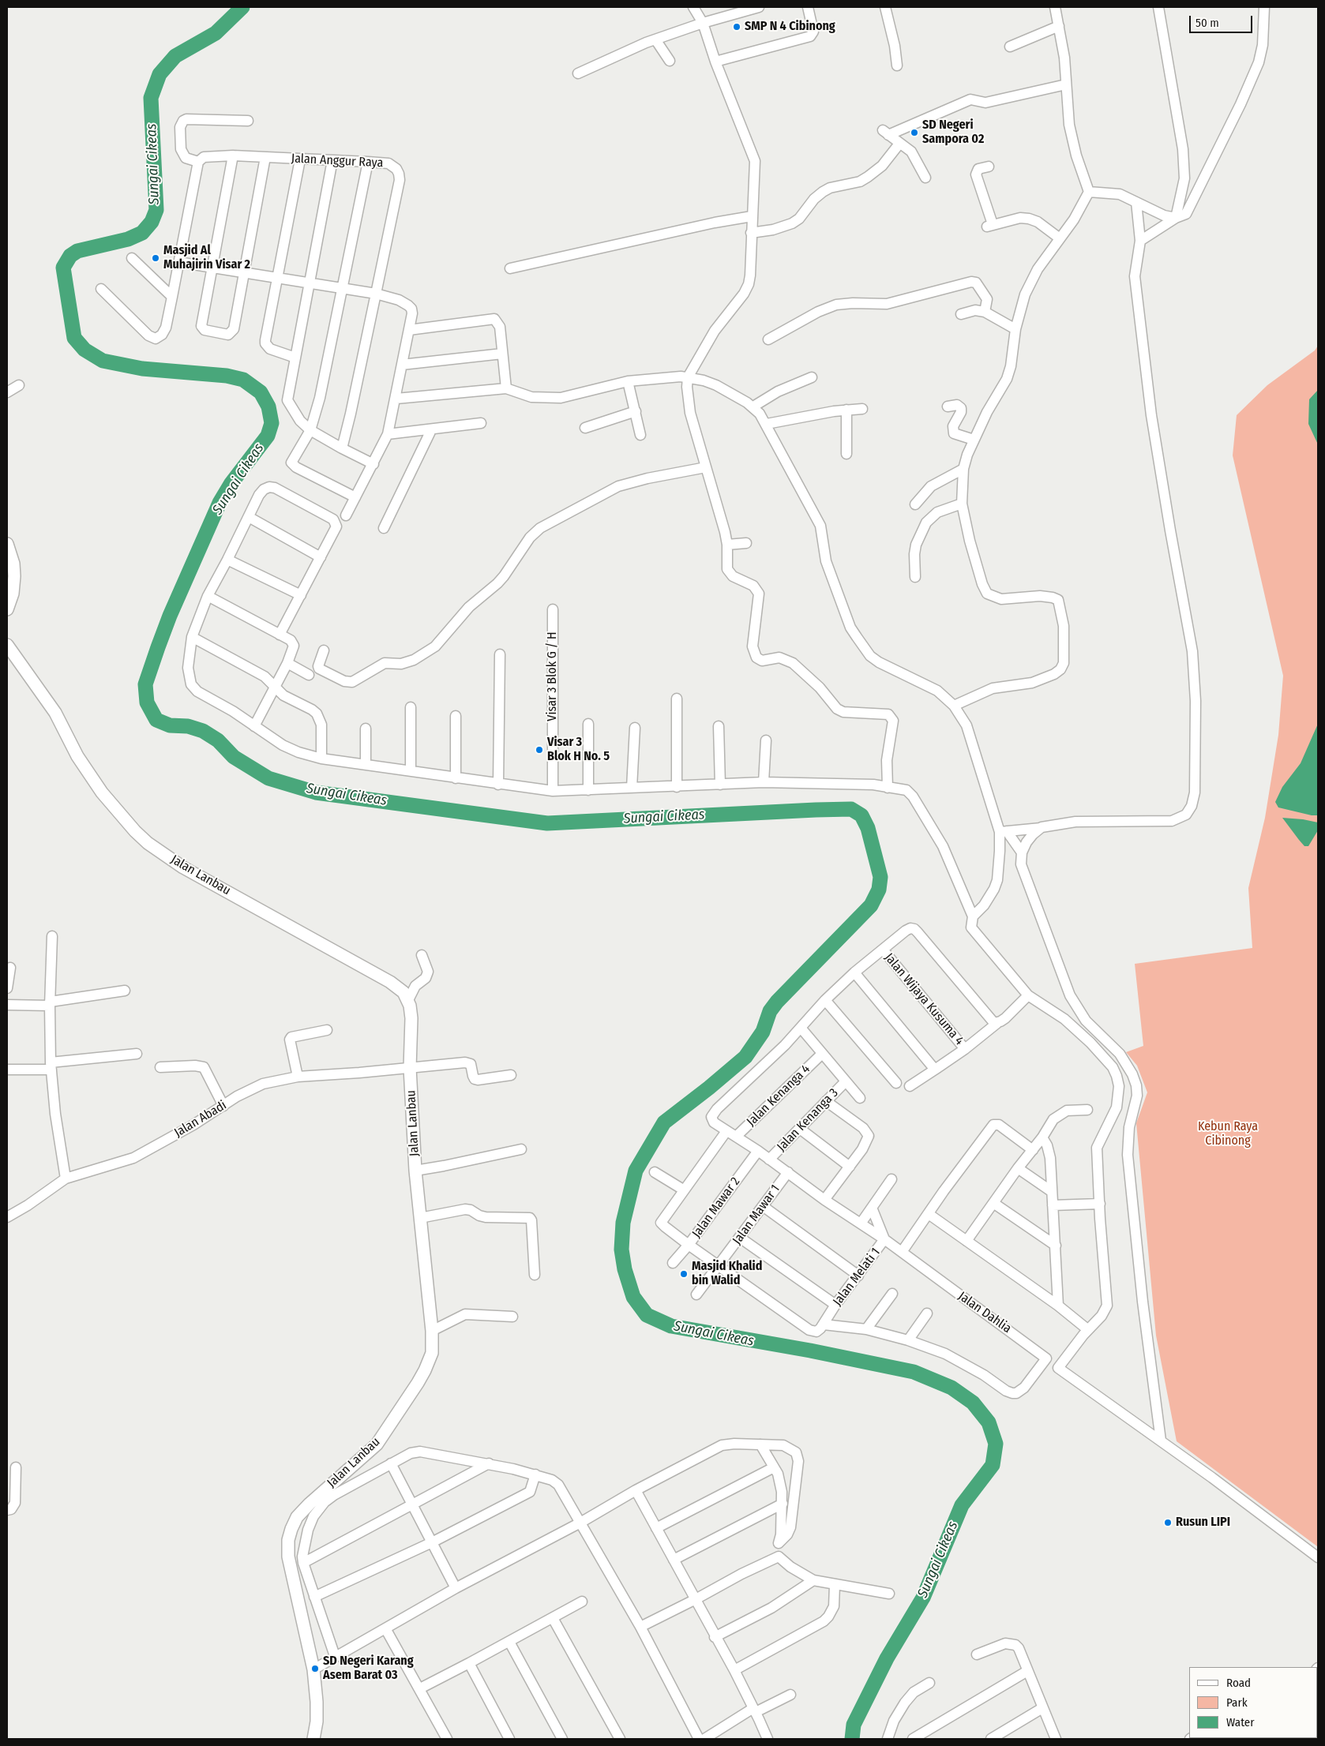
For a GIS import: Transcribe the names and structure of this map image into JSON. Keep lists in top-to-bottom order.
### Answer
{
  "streets": {
    "street": [
      "Jalan Anggur Raya",
      "Visar 3 Blok G / H",
      "Jalan Lanbau",
      "Jalan Wijaya Kusuma 4",
      "Jalan Kenanga 4",
      "Jalan Abadi",
      "Jalan Kenanga 3",
      "Jalan Mawar 2",
      "Jalan Mawar 1",
      "Jalan Melati 1",
      "Jalan Dahlia"
    ]
  },
  "crossings": [
    ["Jalan Lanbau", "Jalan Abadi"],
    ["Jalan Kenanga 4", "Jalan Dahlia"],
    ["Jalan Kenanga 3", "Jalan Dahlia"],
    ["Jalan Mawar 2", "Jalan Dahlia"],
    ["Jalan Mawar 1", "Jalan Dahlia"],
    ["Jalan Melati 1", "Jalan Dahlia"]
  ],
  "water": ["Sungai Cikeas"],
  "parks": ["Kebun Raya Cibinong"],
  "places": [
    "SMP N 4 Cibinong",
    "SD Negeri Sampora 02",
    "Masjid Al Muhajirin Visar 2",
    "Visar 3 Blok H No. 5",
    "Masjid Khalid bin Walid",
    "Rusun LIPI",
    "SD Negeri Karang Asem Barat 03"
  ],
  "legend": ["Road", "Park", "Water"],
  "scale_bar": "50 m"
}
